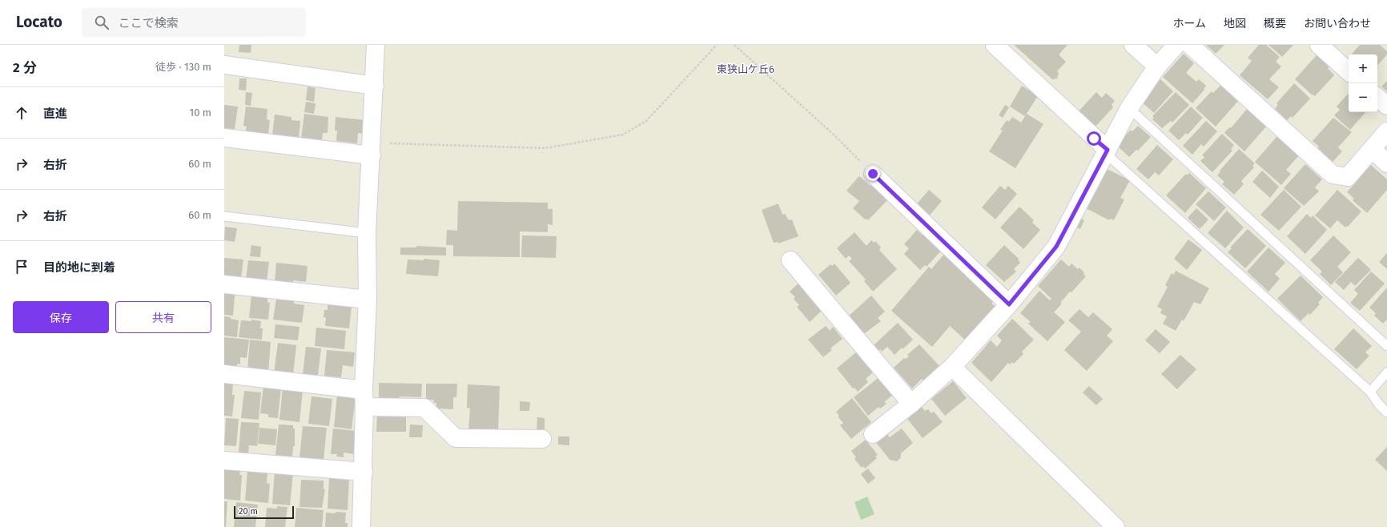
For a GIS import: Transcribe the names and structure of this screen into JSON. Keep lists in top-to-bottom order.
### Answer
{
  "districts": ["東狭山ケ丘6"],
  "scale_bar": "20 m",
  "page": {
    "header": "Locato",
    "search": "ここで検索",
    "nav": [
      "ホーム",
      "地図",
      "概要",
      "お問い合わせ"
    ],
    "heading": ["2 分", "徒歩 · 130 m"],
    "map_buttons": ["+", "−"],
    "list": [
      ["直進", "10 m"],
      ["右折", "60 m"],
      ["右折", "60 m"],
      "目的地に到着"
    ],
    "buttons": ["保存", "共有"],
    "scale": "20 m"
  }
}
